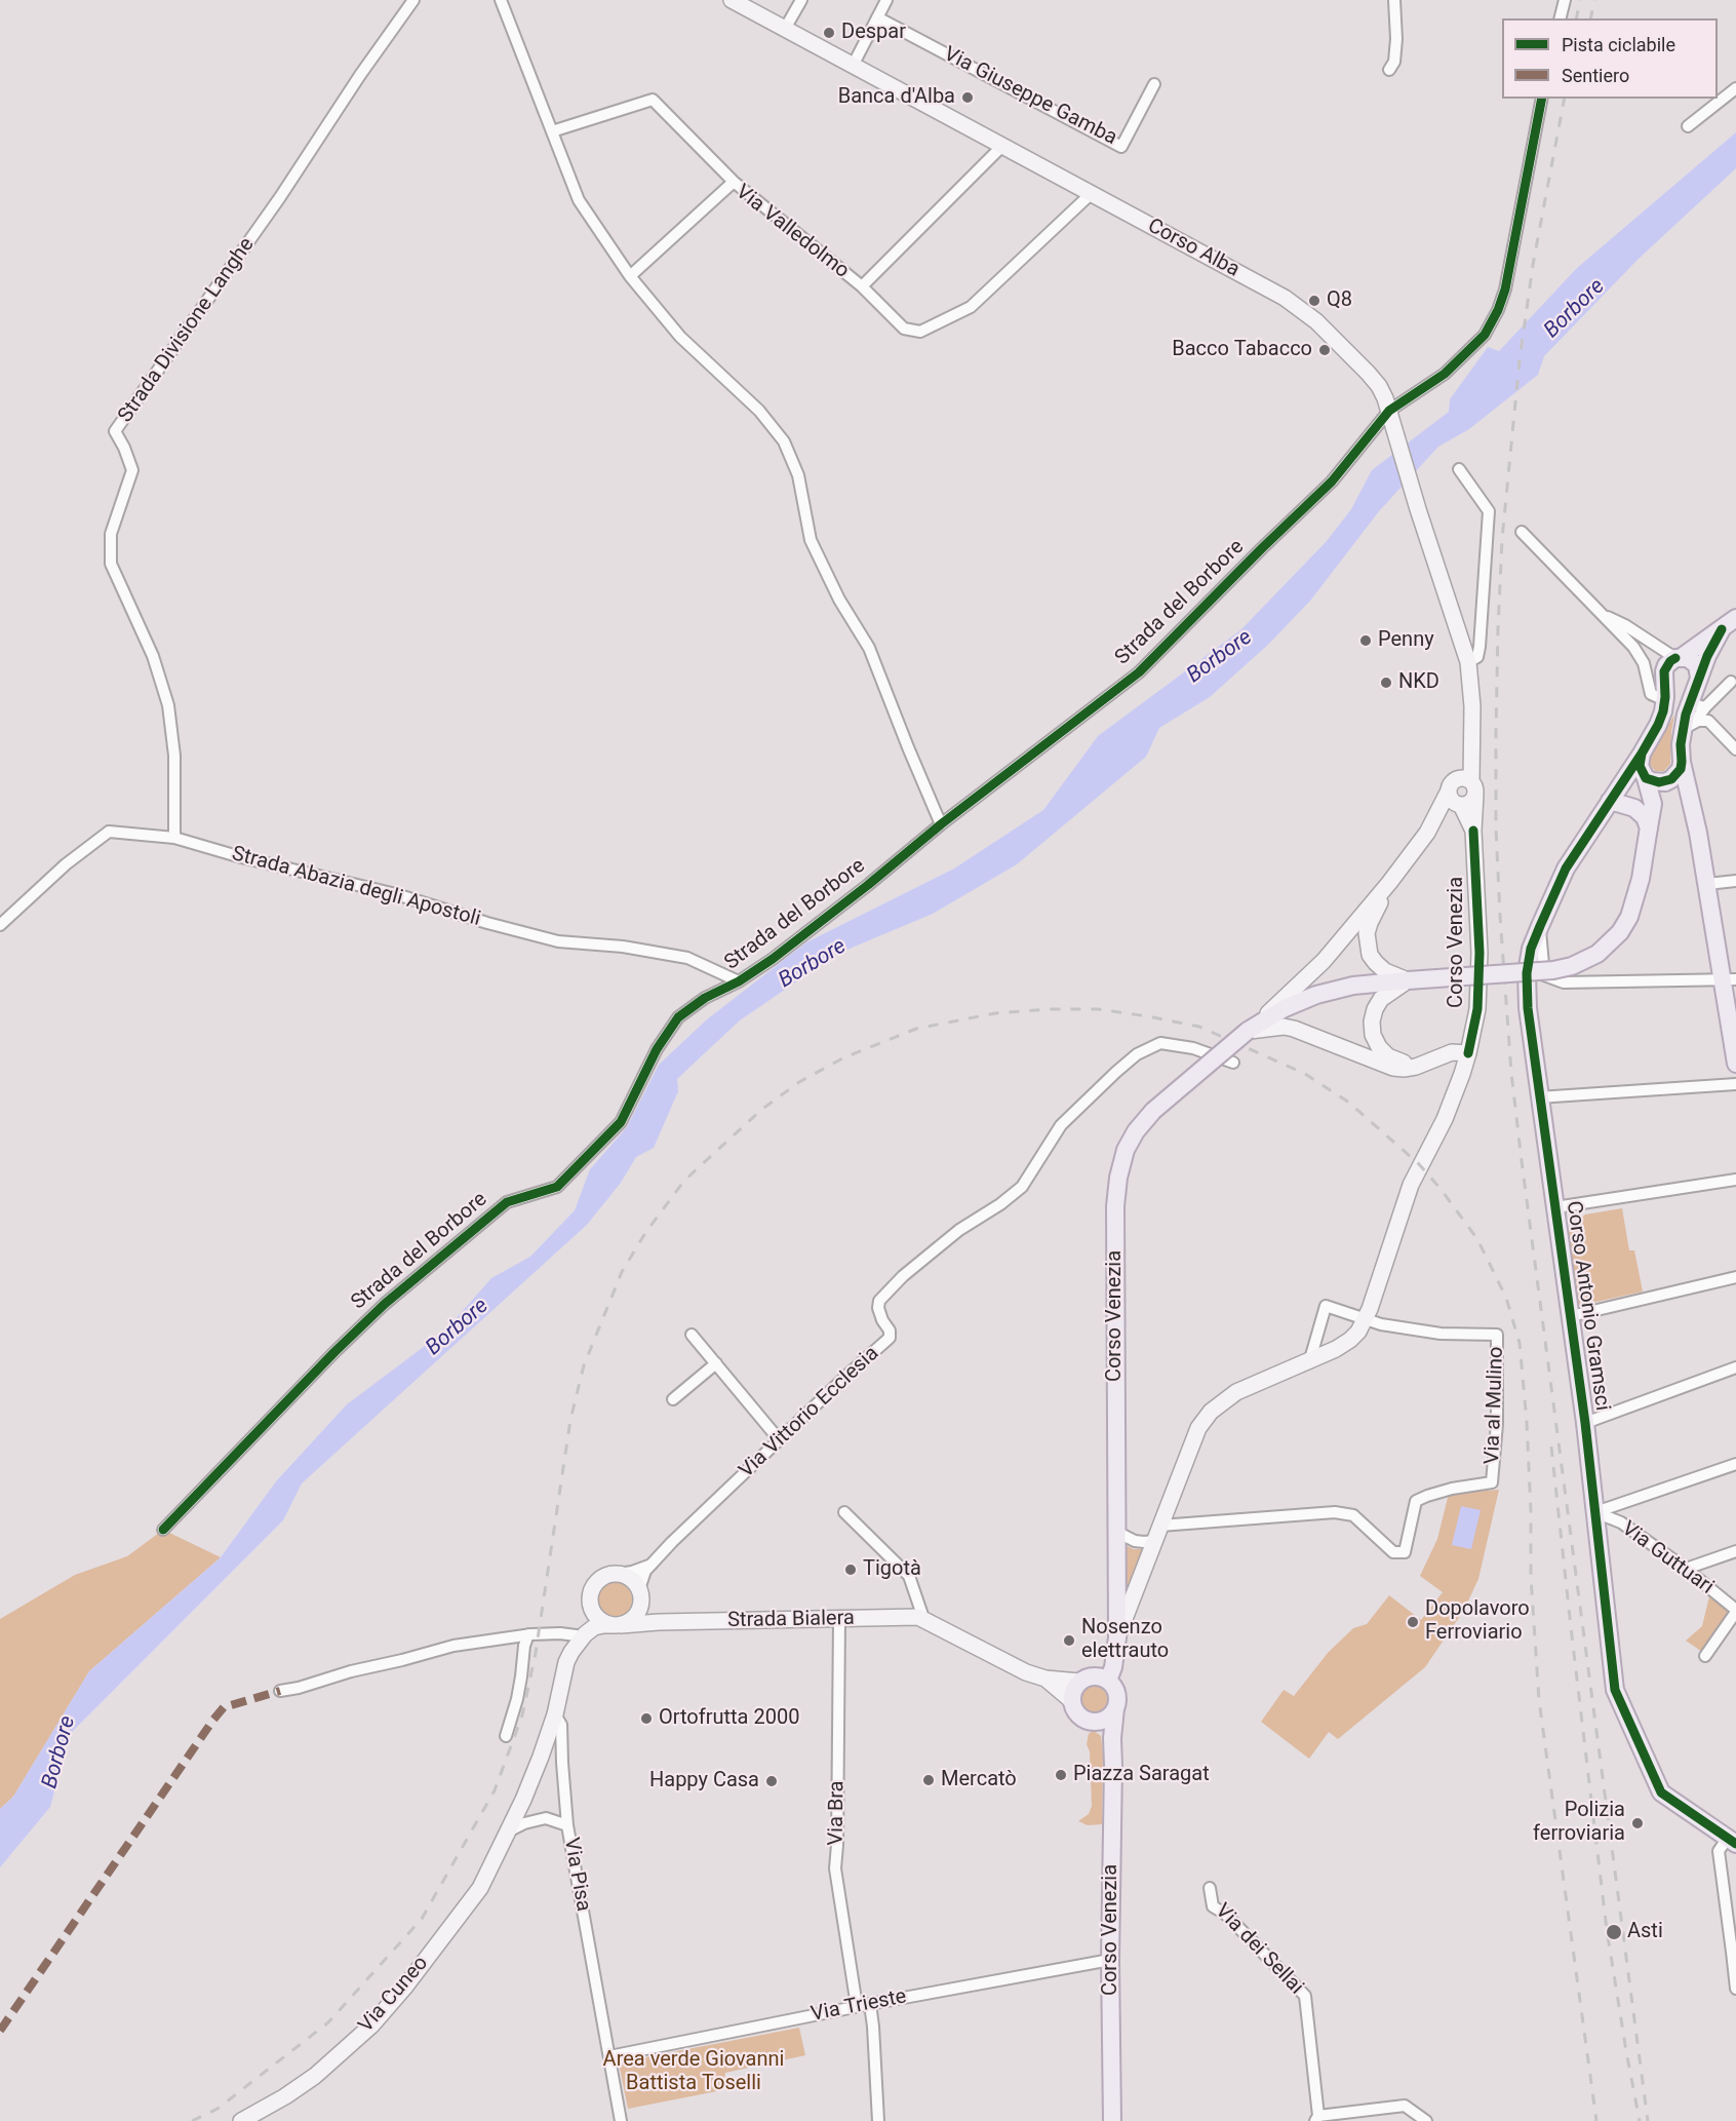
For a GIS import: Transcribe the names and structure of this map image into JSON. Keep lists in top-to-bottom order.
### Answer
{
  "streets": {
    "main road": ["Corso Venezia", "Corso Antonio Gramsci"],
    "street": [
      "Via Giuseppe Gamba",
      "Via Valledolmo",
      "Corso Alba",
      "Strada Divisione Langhe",
      "Strada del Borbore",
      "Strada Abazia degli Apostoli",
      "Via al Mulino",
      "Via Vittorio Ecclesia",
      "Via Guttuari",
      "Strada Bialera",
      "Via Bra",
      "Via Pisa",
      "Via dei Sellai",
      "Via Cuneo",
      "Via Trieste"
    ]
  },
  "crossings": [
    ["Via Valledolmo", "Corso Alba"],
    ["Corso Alba", "Strada del Borbore"],
    ["Corso Alba", "Corso Venezia"],
    ["Strada Divisione Langhe", "Strada Abazia degli Apostoli"],
    ["Strada del Borbore", "Strada Abazia degli Apostoli"],
    ["Corso Venezia", "Via al Mulino"],
    ["Corso Venezia", "Strada Bialera"],
    ["Corso Venezia", "Via Trieste"],
    ["Corso Antonio Gramsci", "Via Guttuari"],
    ["Via Vittorio Ecclesia", "Strada Bialera"],
    ["Via Vittorio Ecclesia", "Via Pisa"],
    ["Strada Bialera", "Via Bra"],
    ["Strada Bialera", "Via Pisa"],
    ["Via Bra", "Via Trieste"],
    ["Via Pisa", "Via Cuneo"],
    ["Via Pisa", "Via Trieste"]
  ],
  "water": ["Borbore"],
  "parks": ["Area verde Giovanni Battista Toselli"],
  "places": [
    "Despar",
    "Banca d'Alba",
    "Q8",
    "Bacco Tabacco",
    "Penny",
    "NKD",
    "Tigotà",
    "Dopolavoro Ferroviario",
    "Nosenzo elettrauto",
    "Ortofrutta 2000",
    "Piazza Saragat",
    "Mercatò",
    "Happy Casa",
    "Polizia ferroviaria",
    "Asti"
  ],
  "legend": ["Pista ciclabile", "Sentiero"]
}
